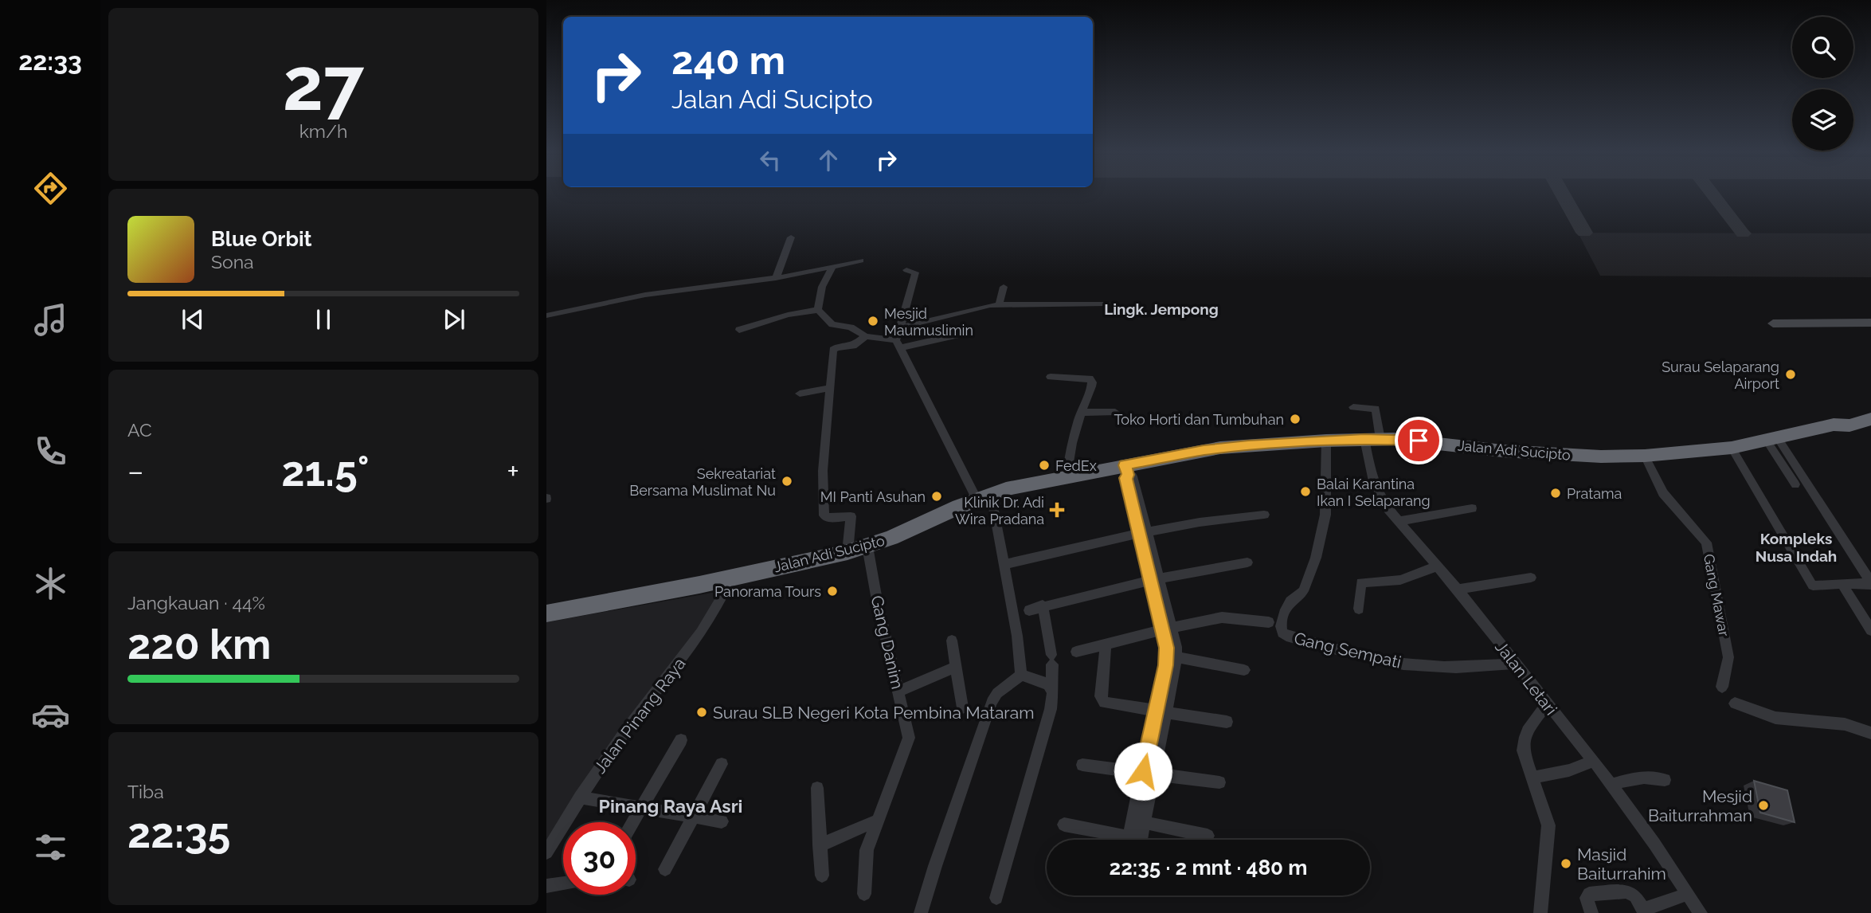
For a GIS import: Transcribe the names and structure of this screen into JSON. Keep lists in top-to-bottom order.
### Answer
{
  "streets": {
    "highway": ["Jalan Adi Sucipto"],
    "street": [
      "Gang Mawar",
      "Gang Danim",
      "Gang Sempati",
      "Jalan Letari",
      "Jalan Pinang Raya"
    ]
  },
  "crossings": [
    ["Jalan Adi Sucipto", "Gang Mawar"],
    ["Jalan Adi Sucipto", "Gang Danim"],
    ["Jalan Adi Sucipto", "Gang Sempati"],
    ["Jalan Adi Sucipto", "Jalan Letari"],
    ["Jalan Adi Sucipto", "Jalan Pinang Raya"],
    ["Gang Sempati", "Jalan Letari"]
  ],
  "districts": ["Lingk. Jempong", "Kompleks Nusa Indah", "Pinang Raya Asri"],
  "places": {
    "other": [
      "Mesjid Maumuslimin",
      "Surau Selaparang Airport",
      "Toko Horti dan Tumbuhan",
      "FedEx",
      "Sekreatariat Bersama Muslimat Nu",
      "Balai Karantina Ikan I Selaparang",
      "Pratama",
      "MI Panti Asuhan",
      "Panorama Tours",
      "Surau SLB Negeri Kota Pembina Mataram",
      "Mesjid Baiturrahman",
      "Masjid Baiturrahim"
    ],
    "health": ["Klinik Dr. Adi Wira Pradana"]
  },
  "page": {
    "tabs": "22:33",
    "tile": [
      ["27", "km/h"],
      "AC",
      ["Jangkauan · 44%", "220 km"],
      ["Tiba", "22:35"]
    ],
    "turn": ["240 m", "Jalan Adi Sucipto"],
    "song": ["Blue Orbit", "Sona"],
    "heat": ["−", "21.5°", "+"],
    "limit": "30",
    "trip": "22:35 · 2 mnt · 480 m"
  }
}
